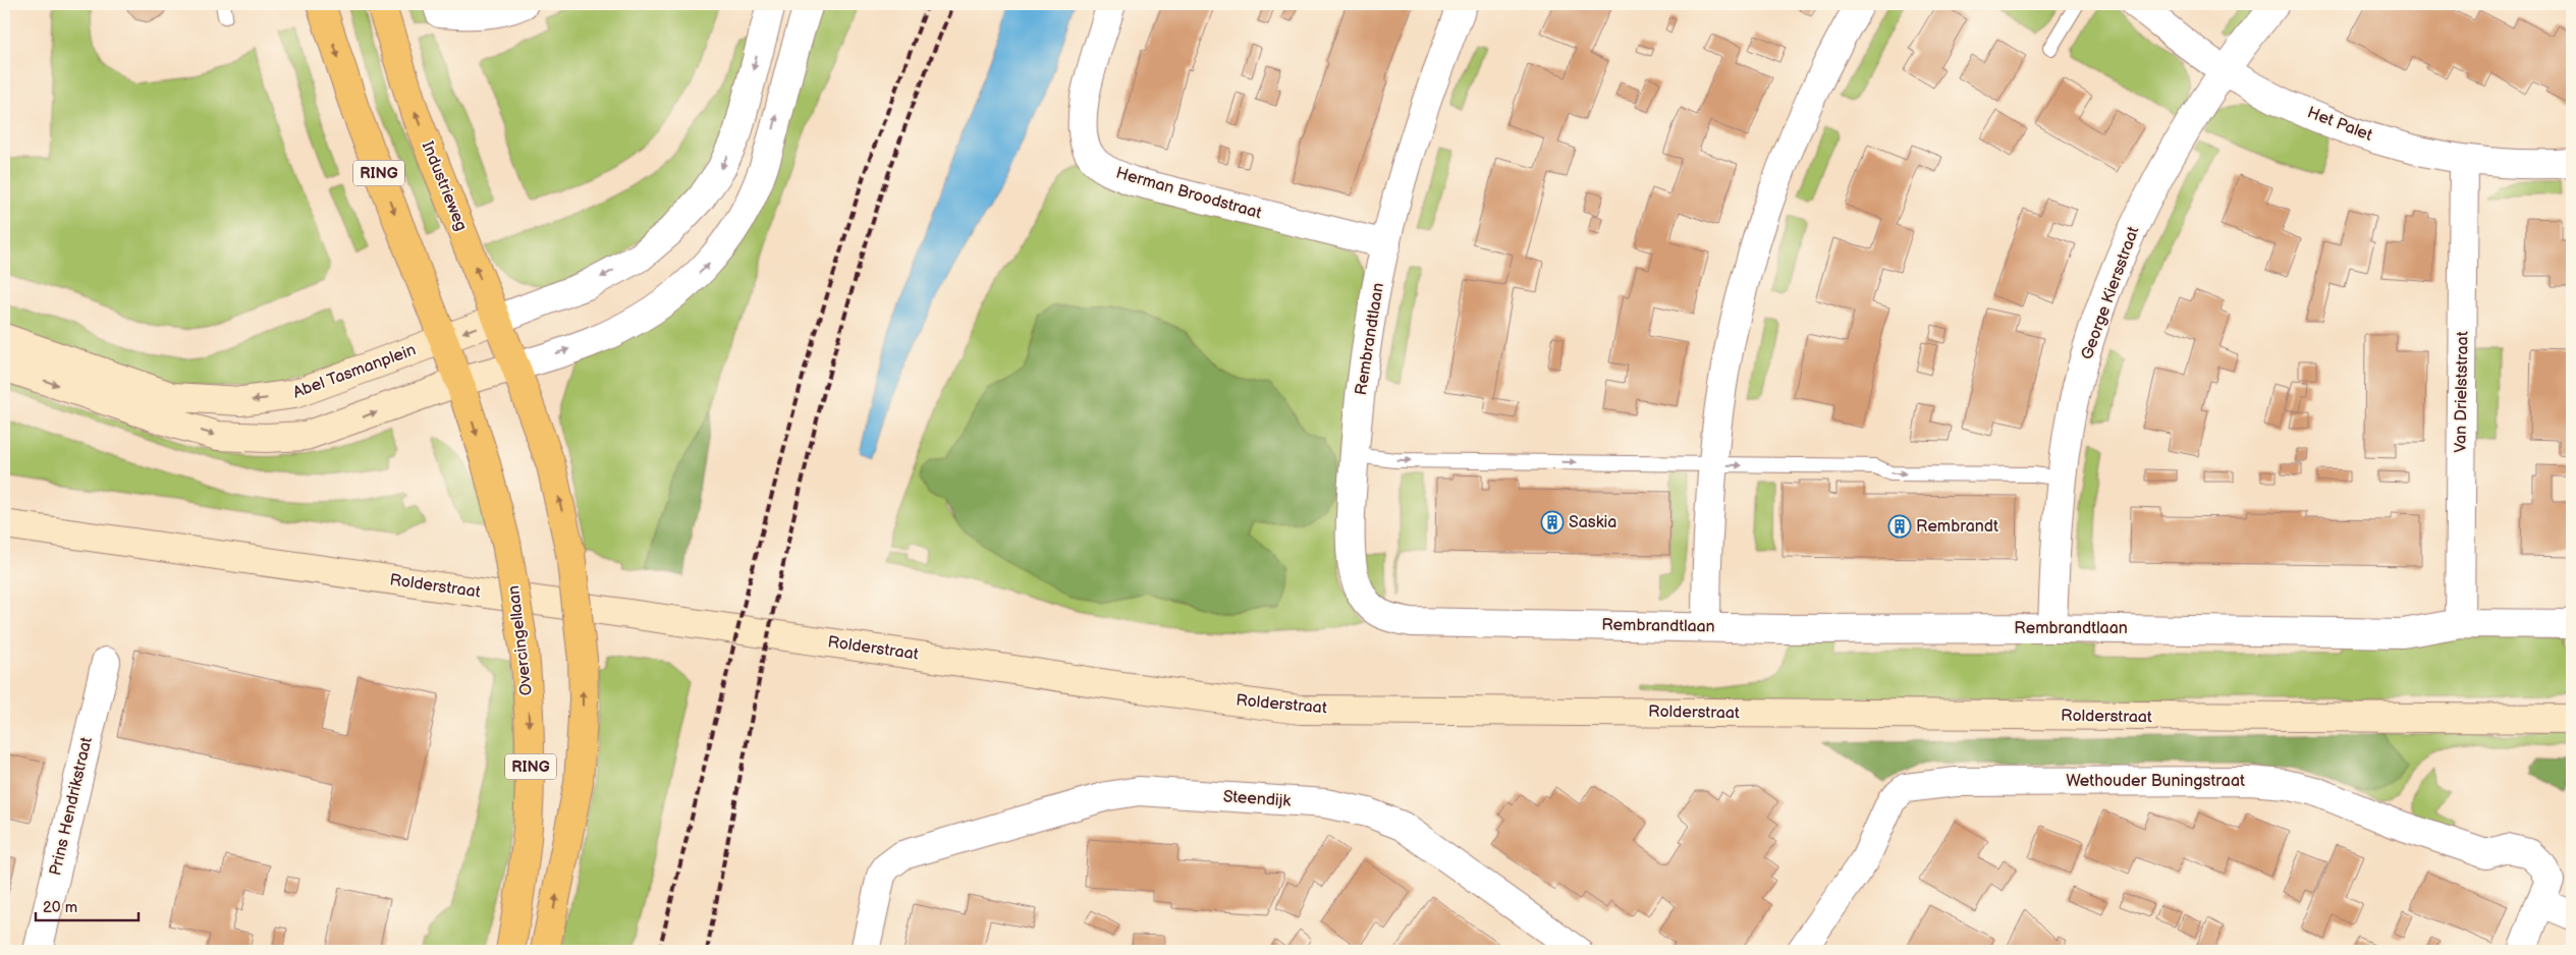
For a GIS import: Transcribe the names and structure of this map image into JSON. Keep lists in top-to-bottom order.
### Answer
{
  "streets": {
    "main road": [
      "RING",
      "Industrieweg",
      "Abel Tasmanplein",
      "Rolderstraat",
      "Overcingellaan"
    ],
    "street": [
      "Het Palet",
      "Herman Broodstraat",
      "George Kiersstraat",
      "Rembrandtlaan",
      "Van Drielststraat",
      "Wethouder Buningstraat",
      "Steendijk",
      "Prins Hendrikstraat"
    ]
  },
  "crossings": [
    ["Het Palet", "George Kiersstraat"],
    ["Het Palet", "Van Drielststraat"],
    ["RING", "Industrieweg"],
    ["RING", "Abel Tasmanplein"],
    ["RING", "Overcingellaan"],
    ["Industrieweg", "Abel Tasmanplein"],
    ["Herman Broodstraat", "Rembrandtlaan"],
    ["George Kiersstraat", "Rembrandtlaan"],
    ["Rembrandtlaan", "Van Drielststraat"],
    ["Abel Tasmanplein", "Overcingellaan"]
  ],
  "places": {
    "building": ["Saskia", "Rembrandt"]
  },
  "scale_bar": "20 m"
}
